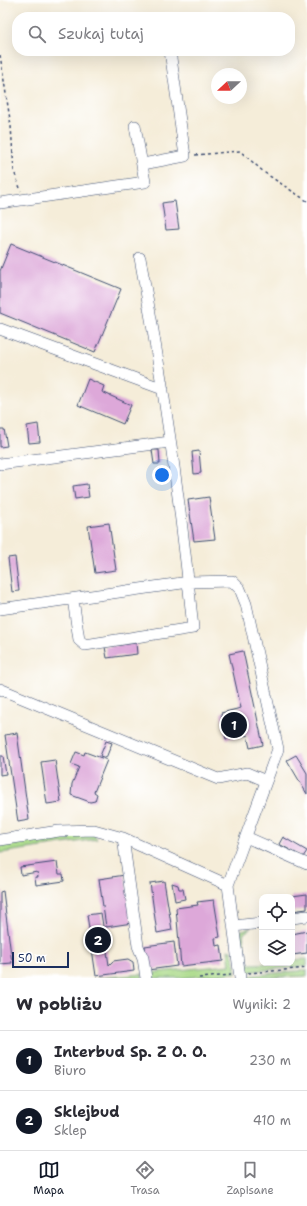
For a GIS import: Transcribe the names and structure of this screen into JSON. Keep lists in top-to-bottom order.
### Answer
{
  "scale_bar": "50 m",
  "north": "left",
  "page": {
    "search": "Szukaj tutaj",
    "pins": ["1", "2"],
    "scale": "50 m",
    "heading": ["W pobliżu", "Wyniki: 2"],
    "list": [
      {
        "mark": "1",
        "name": "Interbud Sp. Z O. O.",
        "note": "Biuro",
        "value": "230 m"
      },
      {
        "mark": "2",
        "name": "Sklejbud",
        "note": "Sklep",
        "value": "410 m"
      }
    ],
    "nav": ["Mapa", "Trasa", "Zapisane"]
  }
}
